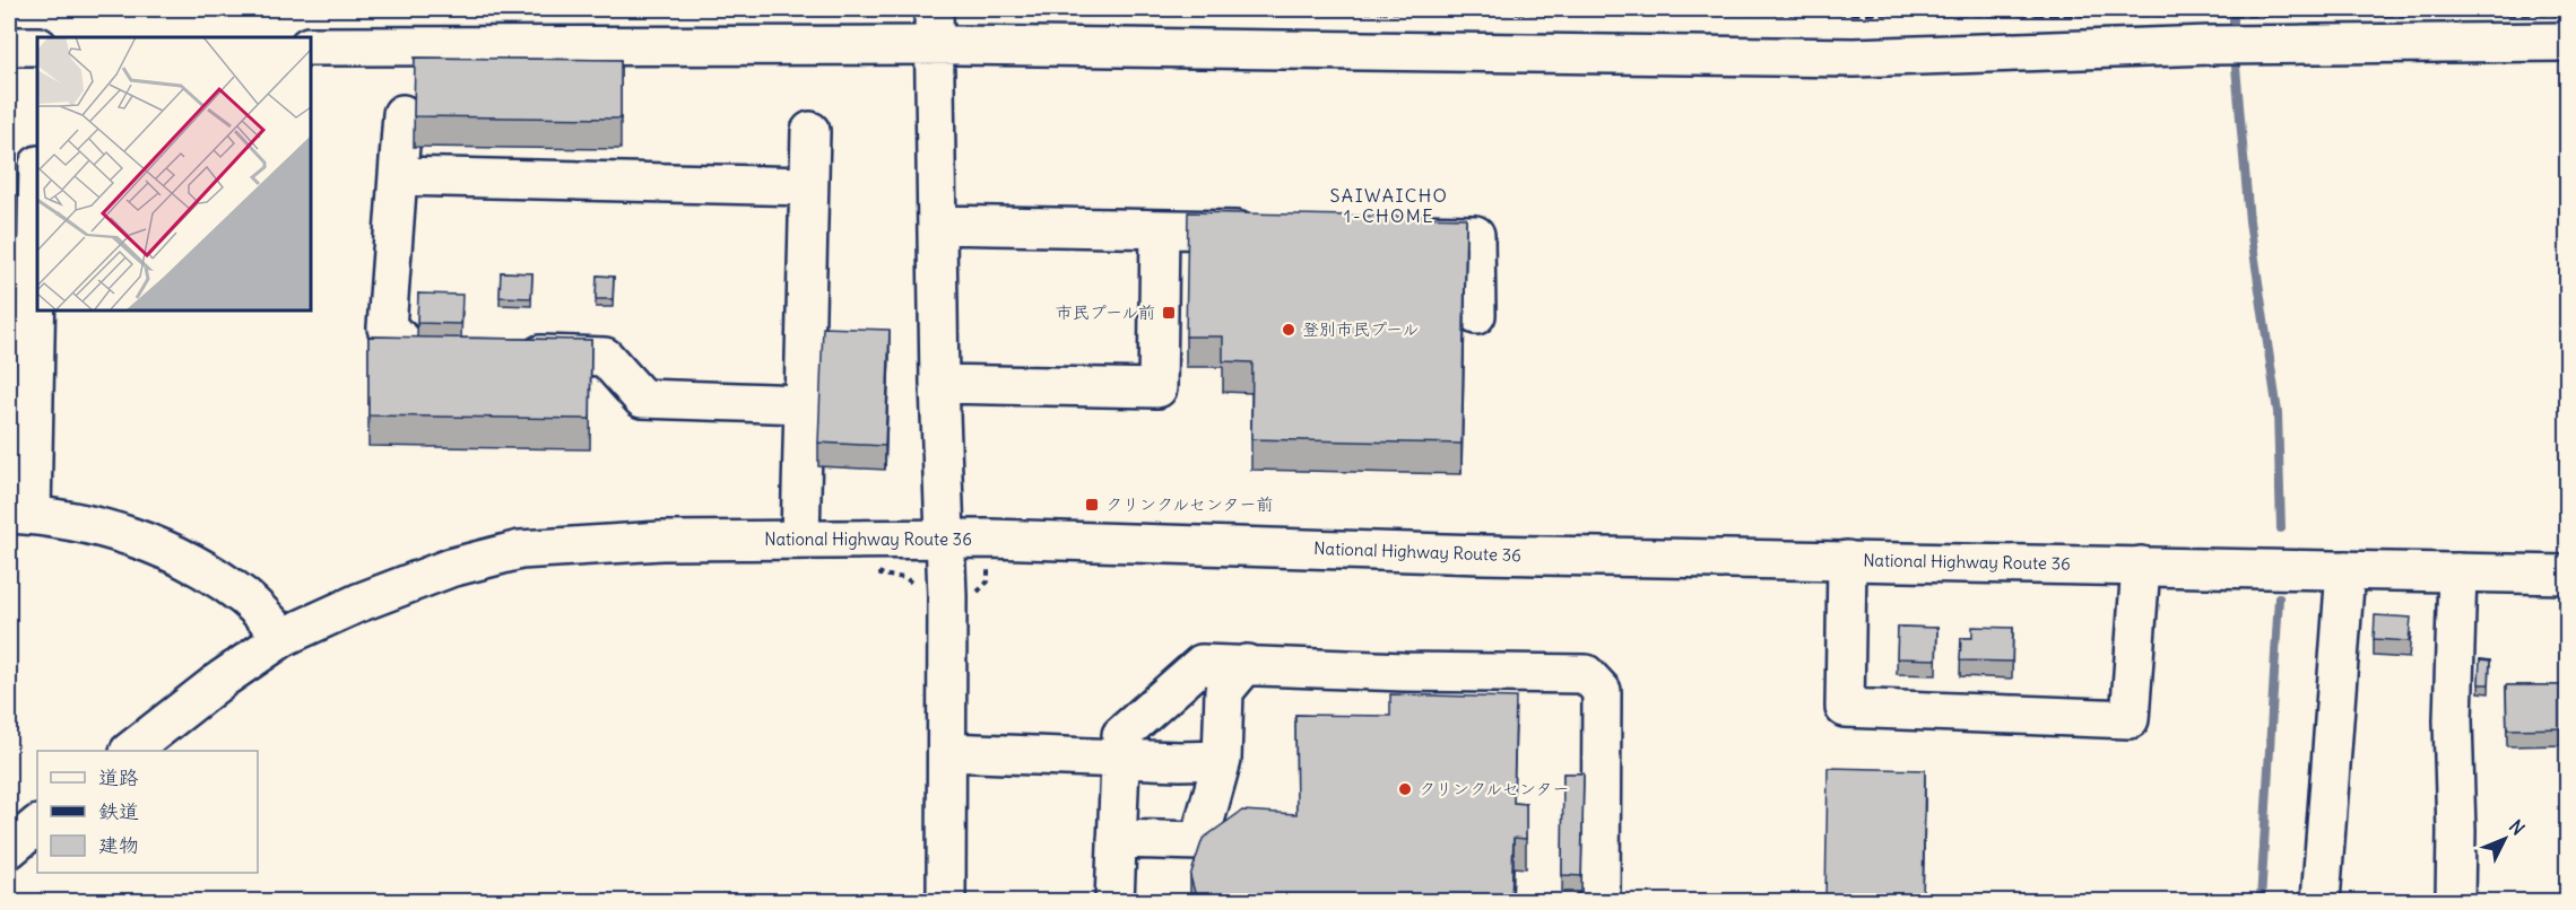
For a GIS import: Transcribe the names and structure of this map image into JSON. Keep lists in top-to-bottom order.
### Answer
{
  "streets": {
    "main road": ["National Highway Route 36"]
  },
  "districts": ["SAIWAICHO 1-CHOME"],
  "places": {
    "transit": ["市民プール前", "クリンクルセンター前"],
    "other": ["登別市民プール", "クリンクルセンター"]
  },
  "legend": ["道路", "鉄道", "建物"],
  "north": "top right"
}
